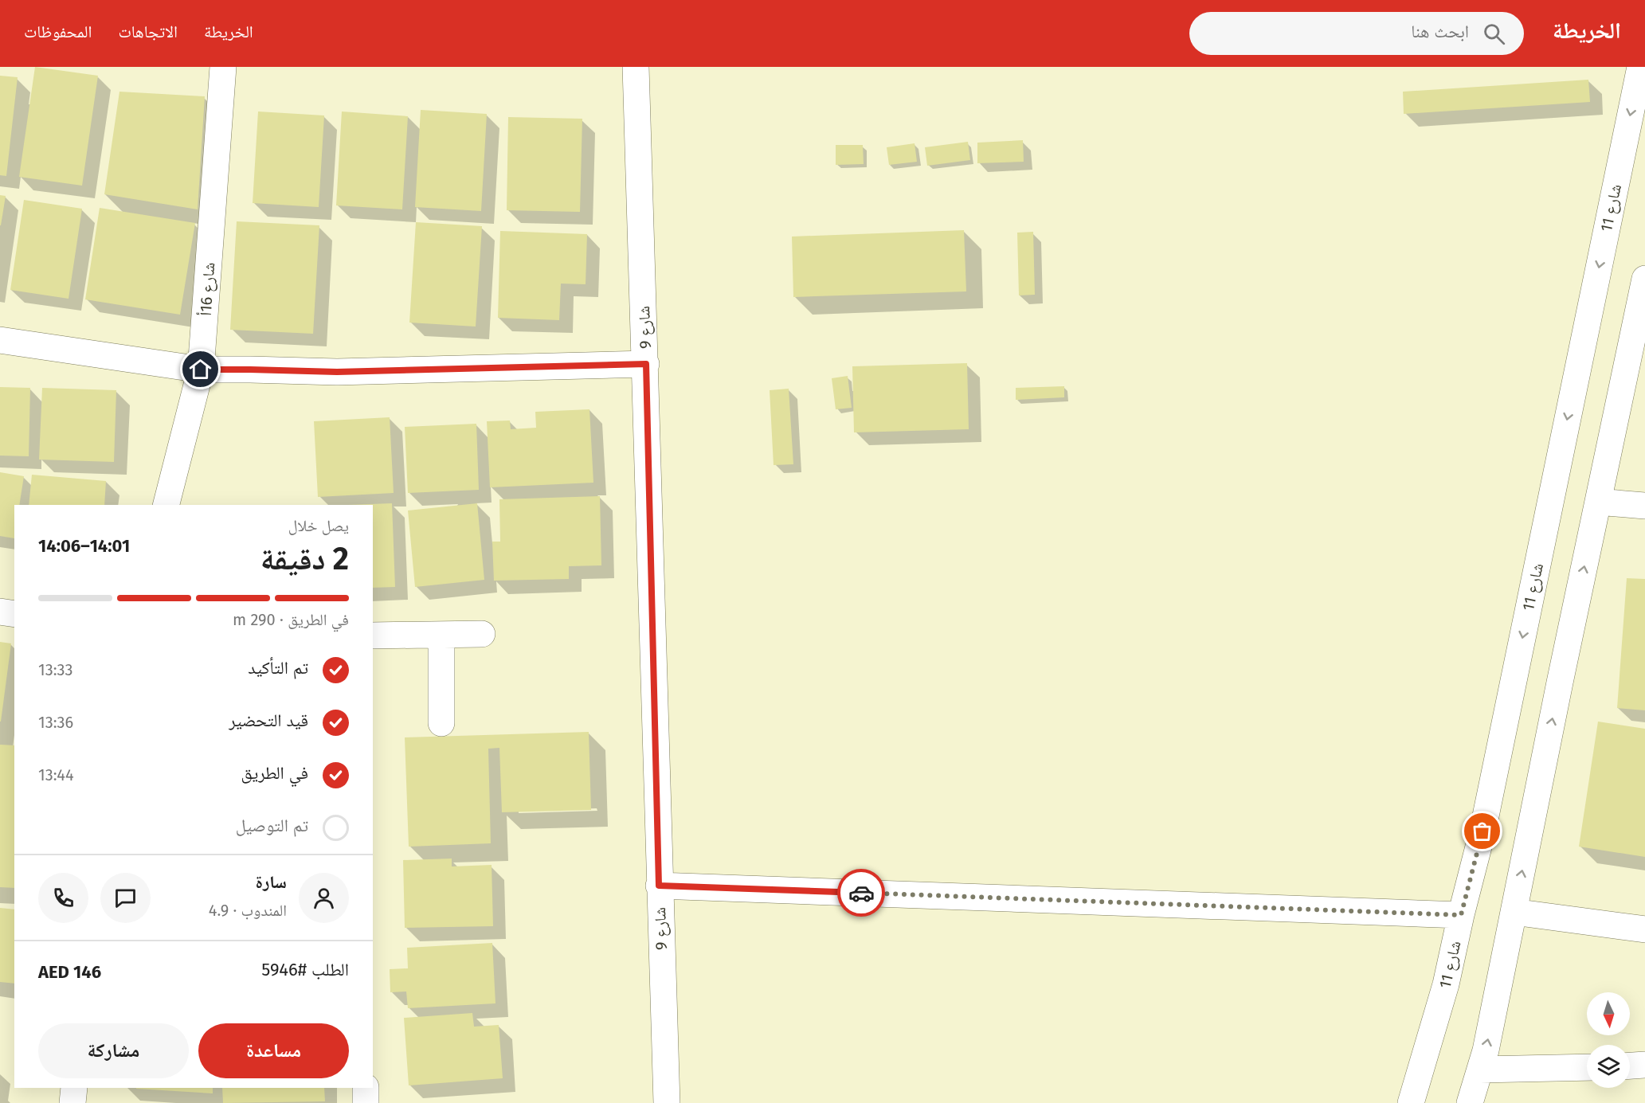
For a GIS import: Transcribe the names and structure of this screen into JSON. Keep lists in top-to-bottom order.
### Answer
{
  "streets": {
    "street": ["شارع 11", "شارع 16أ", "شارع 9"]
  },
  "north": "bottom",
  "page": {
    "header": "الخريطة",
    "search": "ابحث هنا",
    "nav": ["الخريطة", "الاتجاهات", "المحفوظات"],
    "heading": ["2 دقيقة", "يصل خلال", "14:01–14:06"],
    "panel": [
      "سارة",
      "المندوب · 4.9",
      "الطلب #5946",
      "AED 146"
    ],
    "bar": "في الطريق · 290 m",
    "list": [
      ["تم التأكيد", "13:33"],
      ["قيد التحضير", "13:36"],
      ["في الطريق", "13:44"],
      "تم التوصيل"
    ],
    "buttons": ["مساعدة", "مشاركة"]
  }
}
